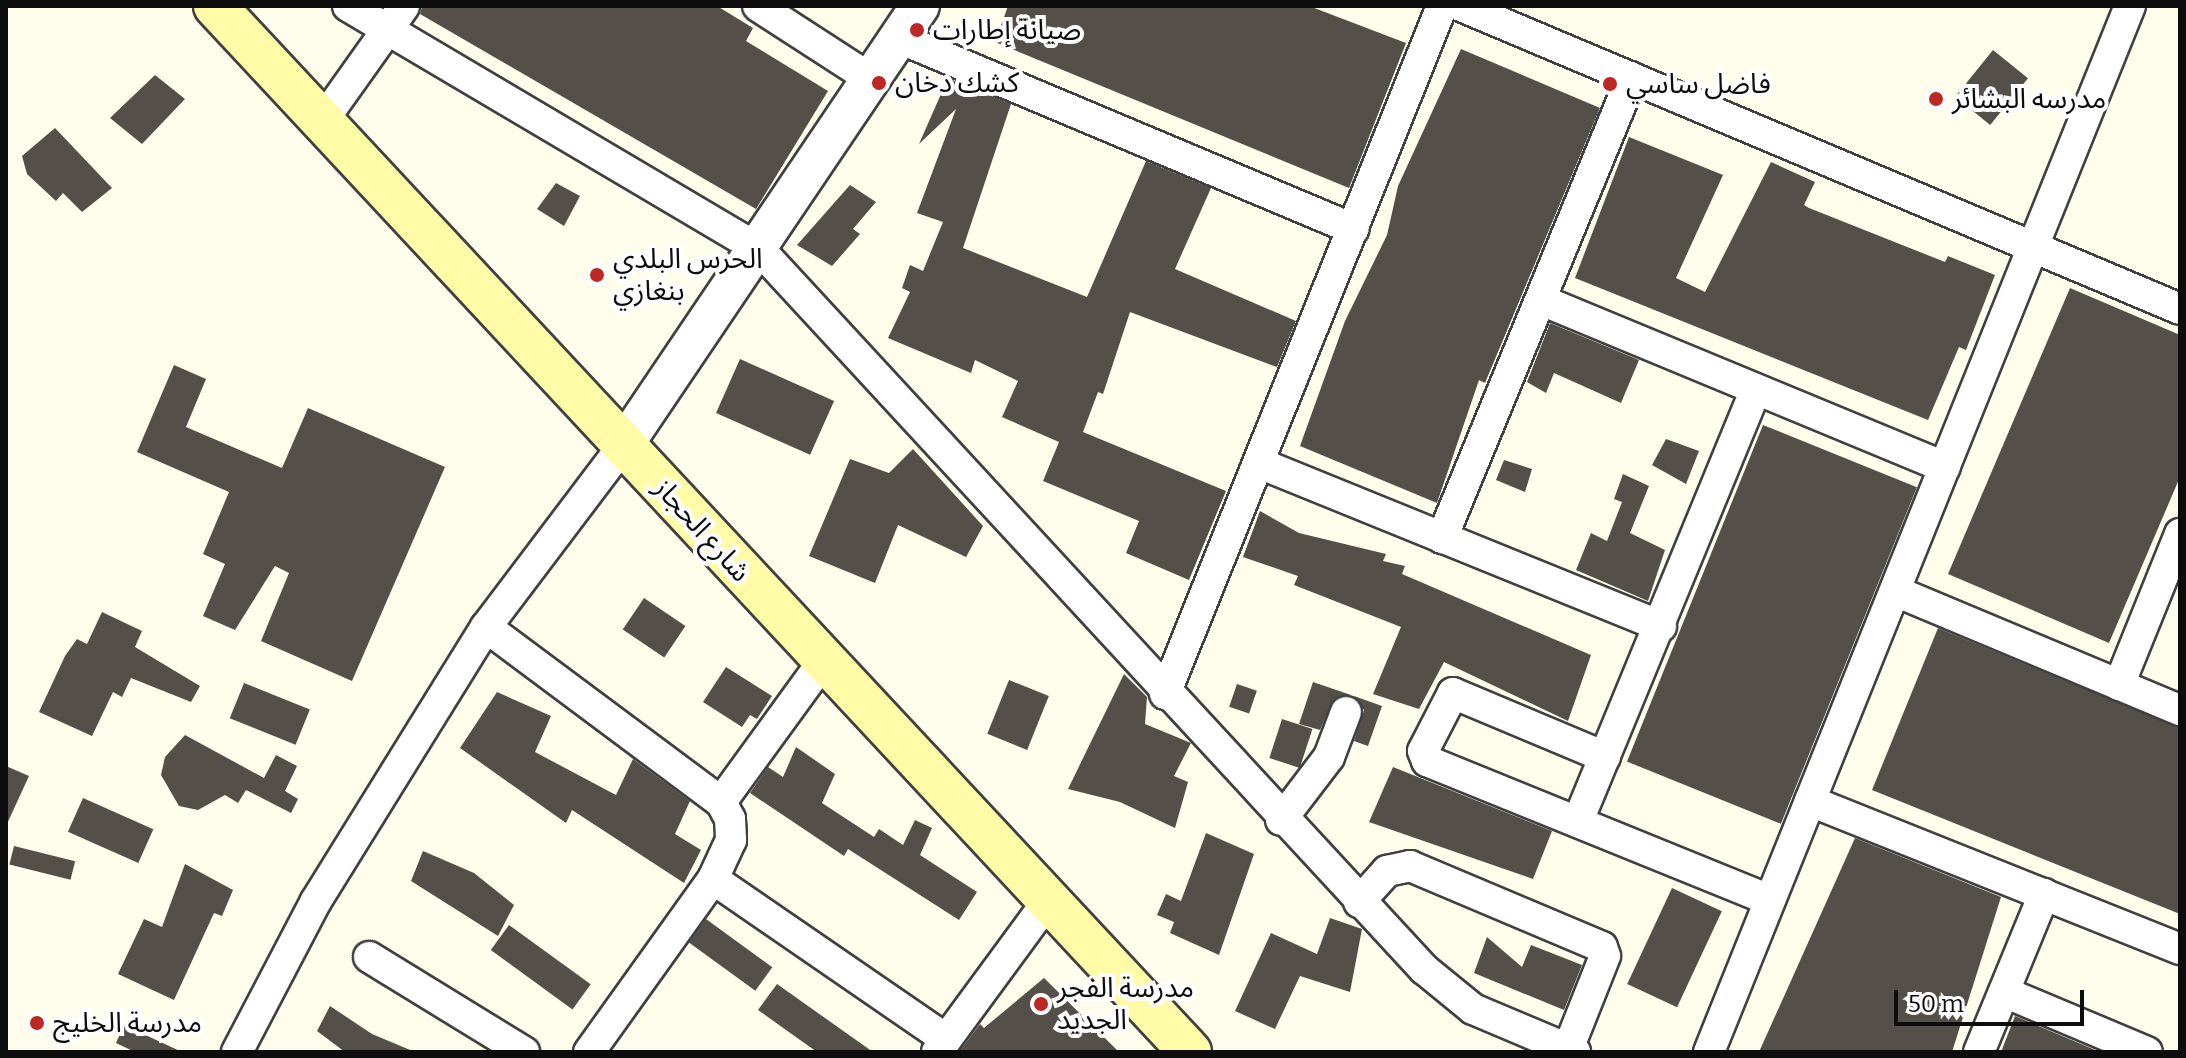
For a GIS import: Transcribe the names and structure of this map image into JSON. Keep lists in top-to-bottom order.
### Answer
{
  "streets": {
    "main road": ["شارع الحجاز"]
  },
  "places": [
    "صيانة إطارات",
    "كشك دخان",
    "فاضل ساسي",
    "مدرسه البشائر",
    "الحرس البلدي بنغازي",
    "مدرسة الفجر الجديد",
    "مدرسة الخليج"
  ],
  "scale_bar": "50 m"
}
